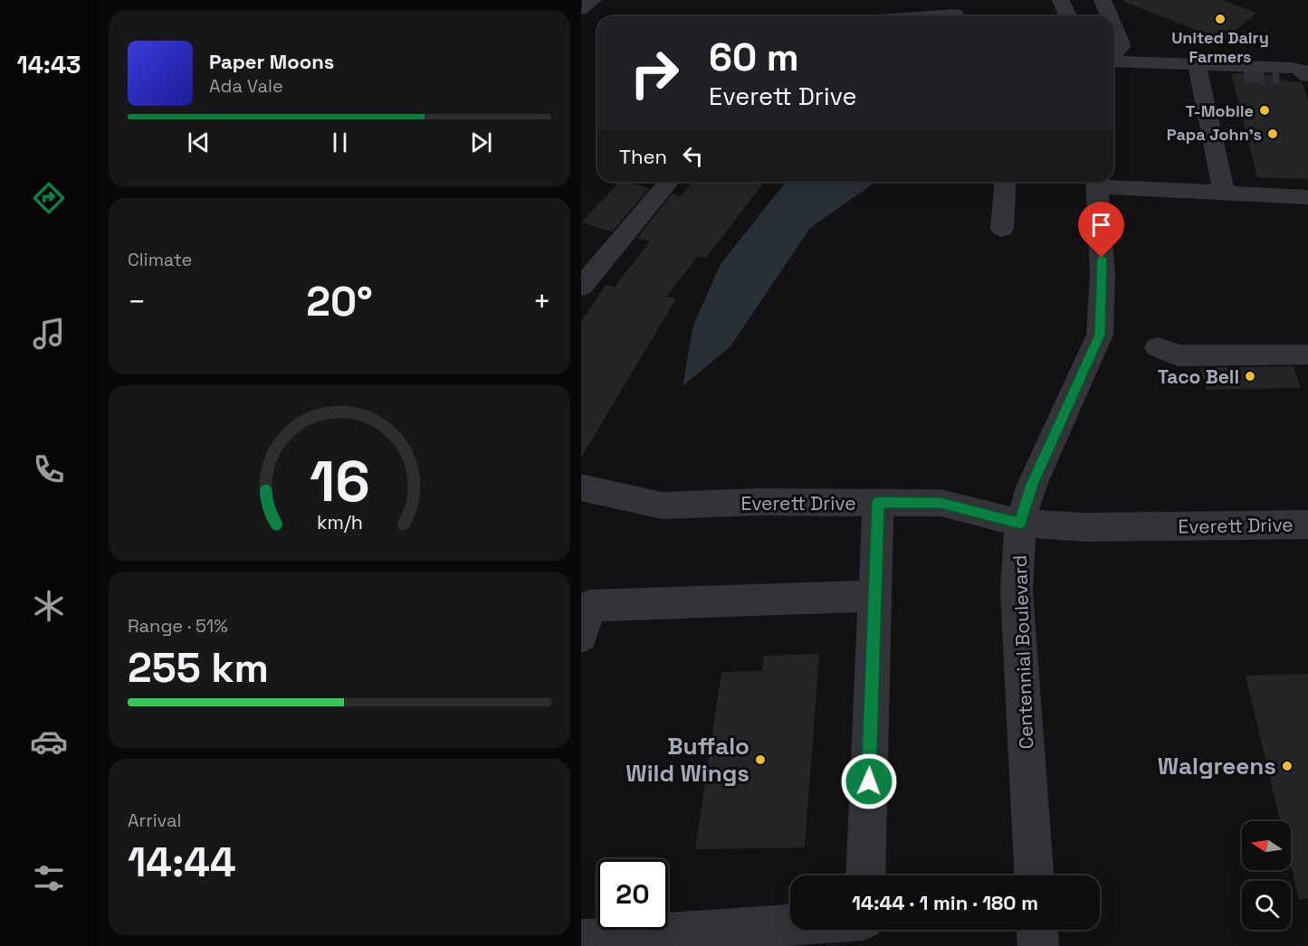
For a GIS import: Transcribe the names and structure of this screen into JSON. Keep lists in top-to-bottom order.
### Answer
{
  "streets": {
    "street": ["Everett Drive", "Centennial Boulevard"]
  },
  "crossings": [
    ["Everett Drive", "Centennial Boulevard"]
  ],
  "places": [
    "United Dairy Farmers",
    "T-Mobile",
    "Papa John's",
    "Taco Bell",
    "Buffalo Wild Wings",
    "Walgreens"
  ],
  "north": "left",
  "page": {
    "tabs": "14:43",
    "turn": ["60 m", "Everett Drive"],
    "song": ["Paper Moons", "Ada Vale"],
    "then": "Then",
    "tile": [
      "Climate",
      ["Range · 51%", "255 km"],
      ["Arrival", "14:44"]
    ],
    "heat": ["−", "20°", "+"],
    "limit": "20",
    "trip": "14:44 · 1 min · 180 m",
    "gauge": ["16", "km/h"]
  }
}
